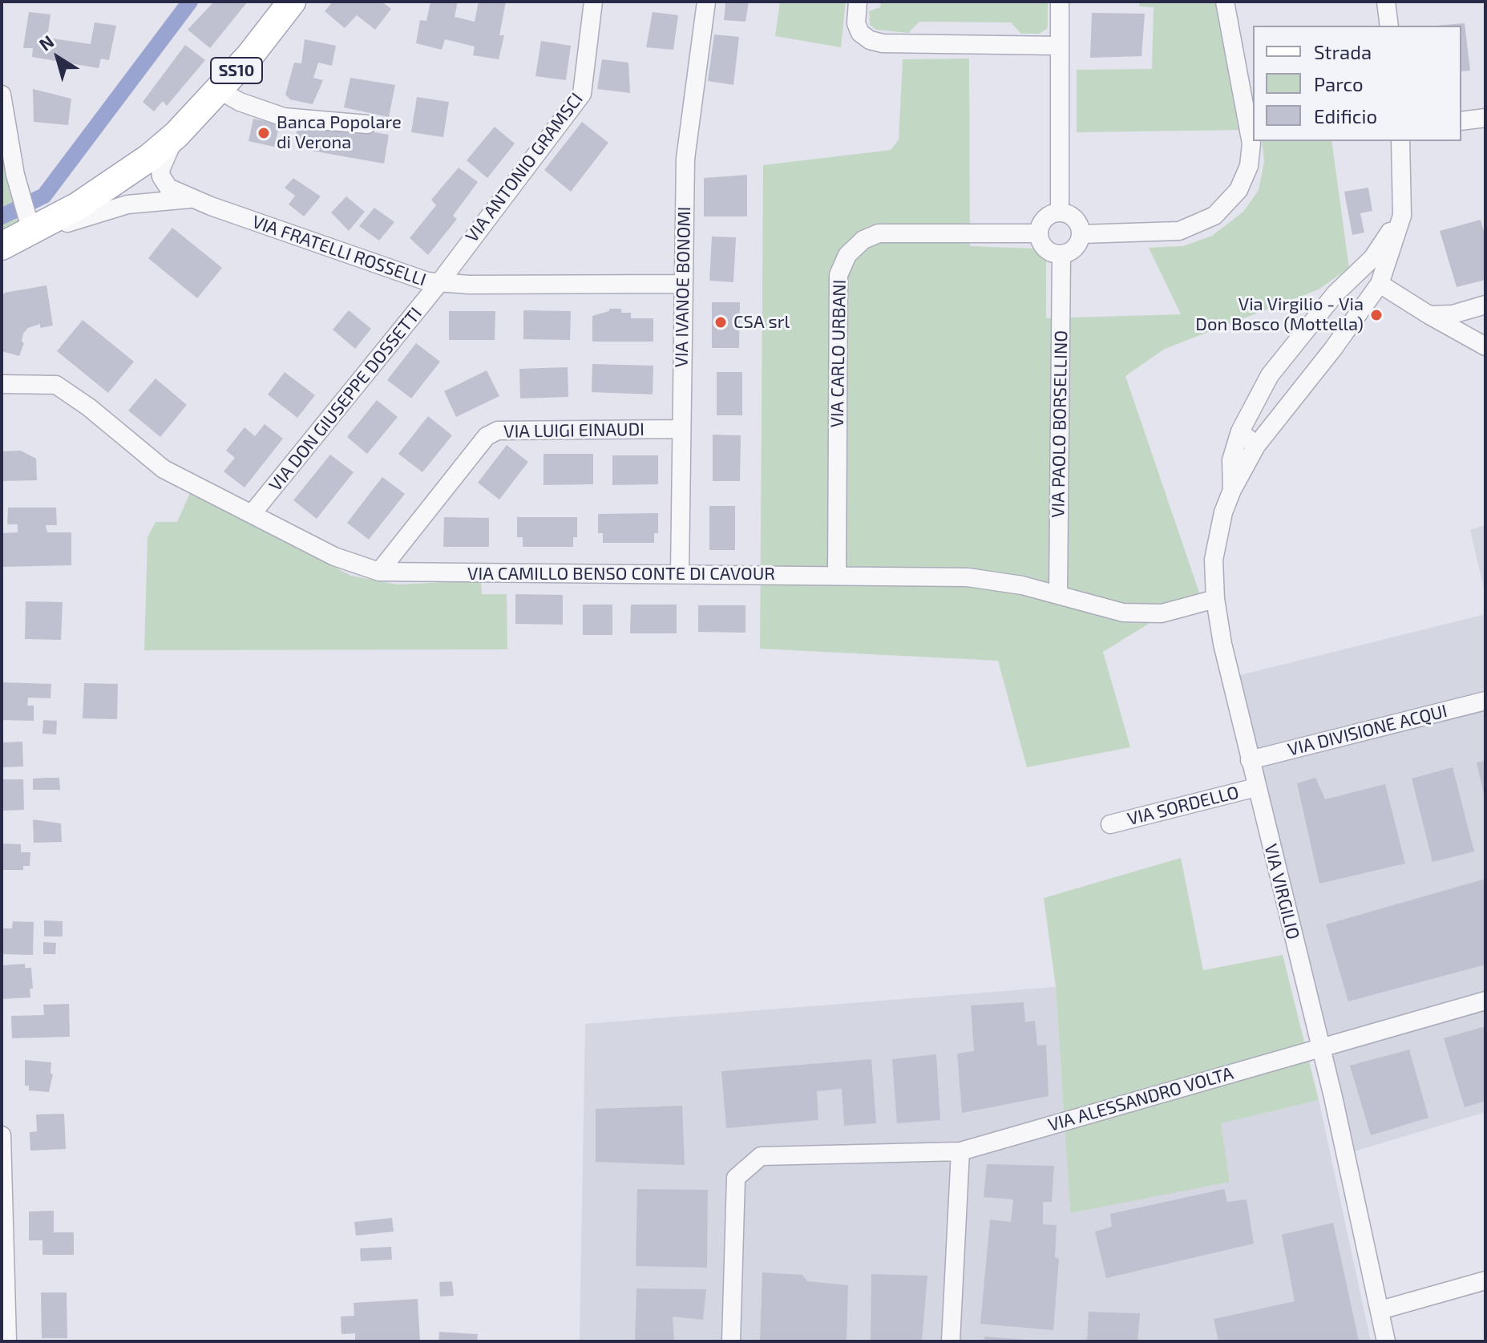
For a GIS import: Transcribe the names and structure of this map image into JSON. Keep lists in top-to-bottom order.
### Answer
{
  "streets": {
    "main road": ["SS10"],
    "street": [
      "VIA ANTONIO GRAMSCI",
      "VIA FRATELLI ROSSELLI",
      "VIA IVANOE BONOMI",
      "VIA CARLO URBANI",
      "VIA DON GIUSEPPE DOSSETTI",
      "VIA PAOLO BORSELLINO",
      "VIA LUIGI EINAUDI",
      "VIA CAMILLO BENSO CONTE DI CAVOUR",
      "VIA DIVISIONE ACQUI",
      "VIA SORDELLO",
      "VIA VIRGILIO",
      "VIA ALESSANDRO VOLTA"
    ]
  },
  "crossings": [
    ["SS10", "VIA FRATELLI ROSSELLI"],
    ["VIA ANTONIO GRAMSCI", "VIA FRATELLI ROSSELLI"],
    ["VIA ANTONIO GRAMSCI", "VIA DON GIUSEPPE DOSSETTI"],
    ["VIA FRATELLI ROSSELLI", "VIA IVANOE BONOMI"],
    ["VIA FRATELLI ROSSELLI", "VIA DON GIUSEPPE DOSSETTI"],
    ["VIA IVANOE BONOMI", "VIA LUIGI EINAUDI"],
    ["VIA IVANOE BONOMI", "VIA CAMILLO BENSO CONTE DI CAVOUR"],
    ["VIA CARLO URBANI", "VIA PAOLO BORSELLINO"],
    ["VIA CARLO URBANI", "VIA CAMILLO BENSO CONTE DI CAVOUR"],
    ["VIA DON GIUSEPPE DOSSETTI", "VIA CAMILLO BENSO CONTE DI CAVOUR"],
    ["VIA PAOLO BORSELLINO", "VIA CAMILLO BENSO CONTE DI CAVOUR"],
    ["VIA LUIGI EINAUDI", "VIA CAMILLO BENSO CONTE DI CAVOUR"],
    ["VIA CAMILLO BENSO CONTE DI CAVOUR", "VIA VIRGILIO"],
    ["VIA DIVISIONE ACQUI", "VIA VIRGILIO"],
    ["VIA SORDELLO", "VIA VIRGILIO"],
    ["VIA VIRGILIO", "VIA ALESSANDRO VOLTA"]
  ],
  "places": ["Banca Popolare di Verona", "Via Virgilio - Via Don Bosco (Mottella)", "CSA srl"],
  "legend": ["Strada", "Parco", "Edificio"],
  "north": "top left"
}
